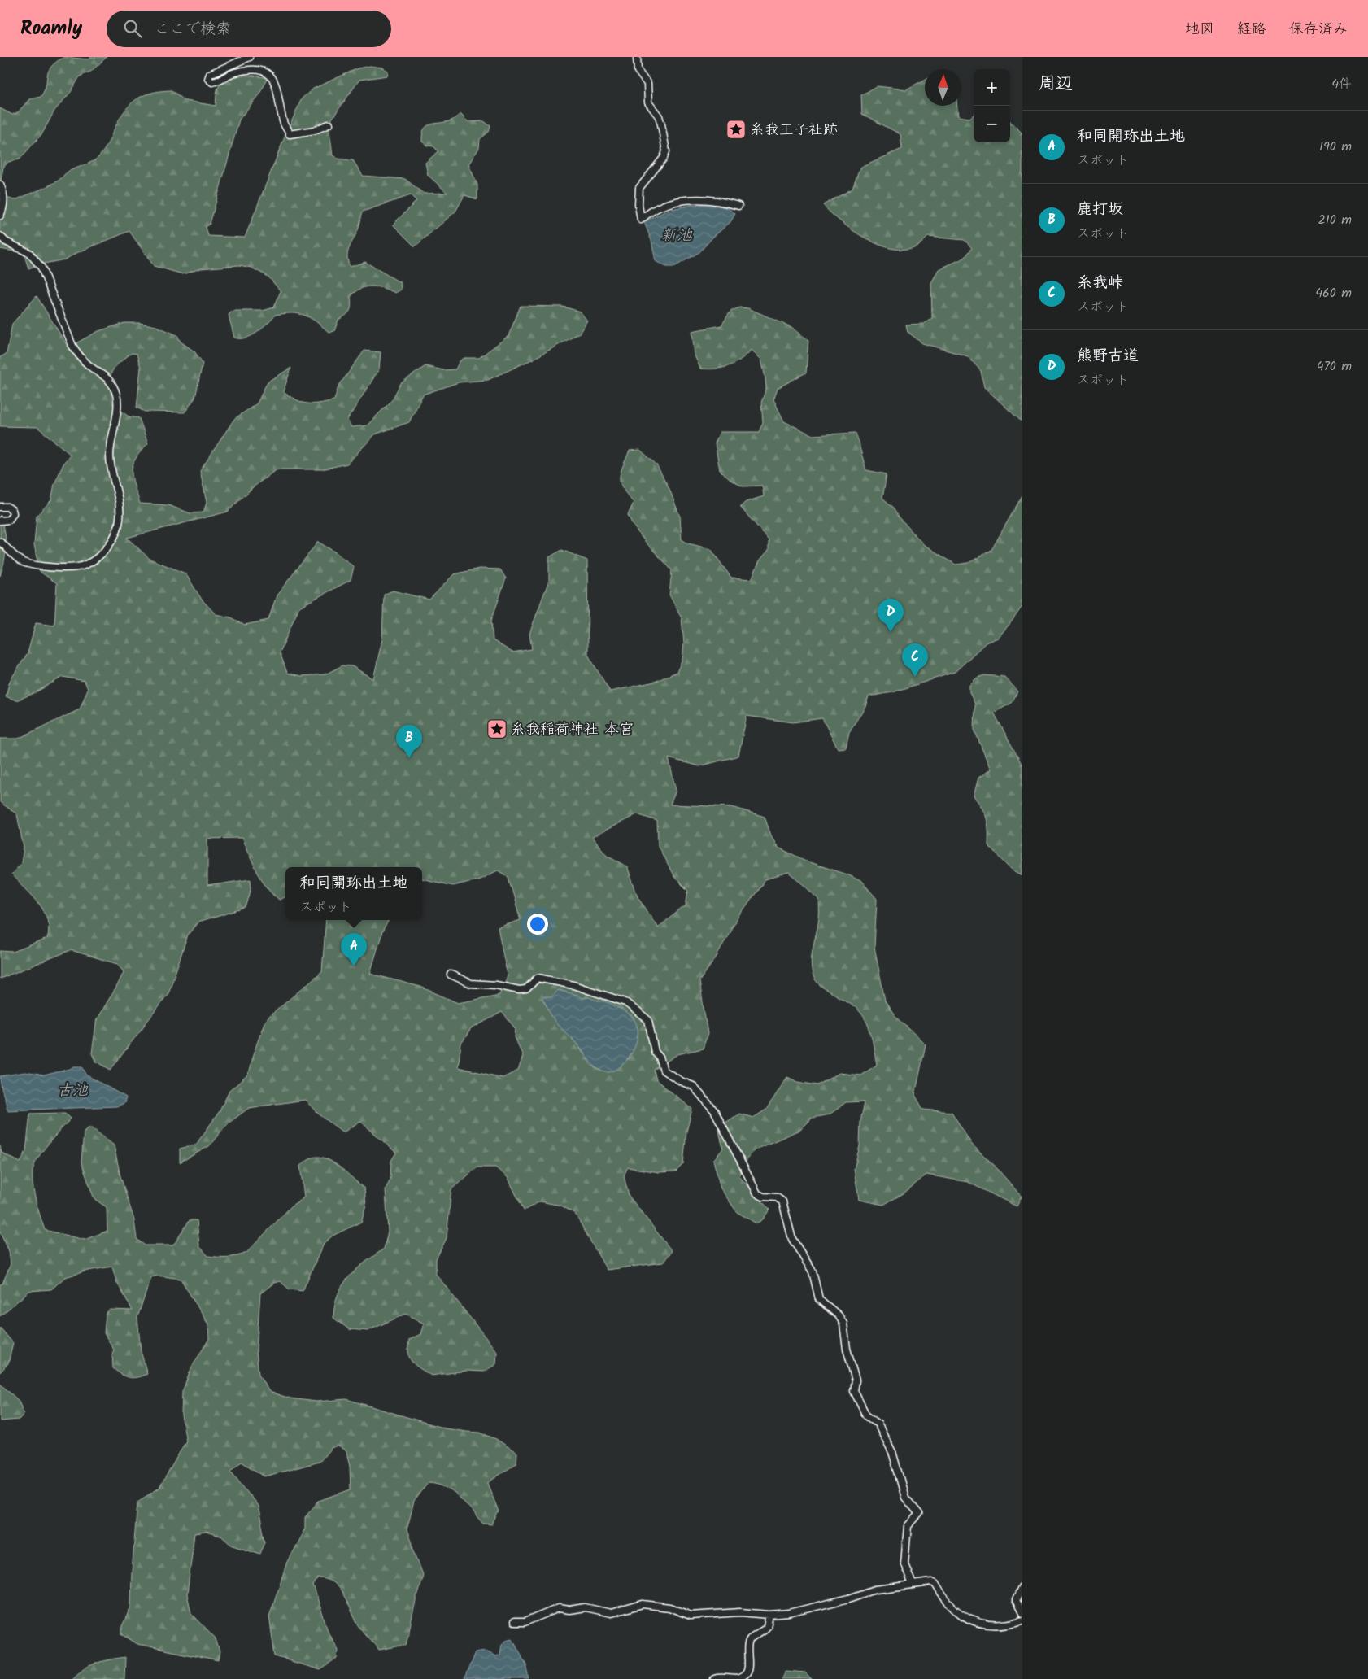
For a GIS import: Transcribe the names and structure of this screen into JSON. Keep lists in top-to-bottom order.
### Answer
{
  "water": ["新池", "古池"],
  "places": {
    "place": ["糸我王子社跡", "糸我稲荷神社 本宮"]
  },
  "north": "top",
  "page": {
    "header": "Roamly",
    "search": "ここで検索",
    "nav": ["地図", "経路", "保存済み"],
    "heading": ["周辺", "4件"],
    "map_buttons": ["+", "−"],
    "list": [
      {
        "mark": "A",
        "name": "和同開珎出土地",
        "note": "スポット",
        "value": "190 m"
      },
      {
        "mark": "B",
        "name": "鹿打坂",
        "note": "スポット",
        "value": "210 m"
      },
      {
        "mark": "C",
        "name": "糸我峠",
        "note": "スポット",
        "value": "460 m"
      },
      {
        "mark": "D",
        "name": "熊野古道",
        "note": "スポット",
        "value": "470 m"
      }
    ],
    "pins": [
      "D",
      "C",
      "B",
      "A"
    ],
    "popup": ["和同開珎出土地", "スポット"]
  }
}
